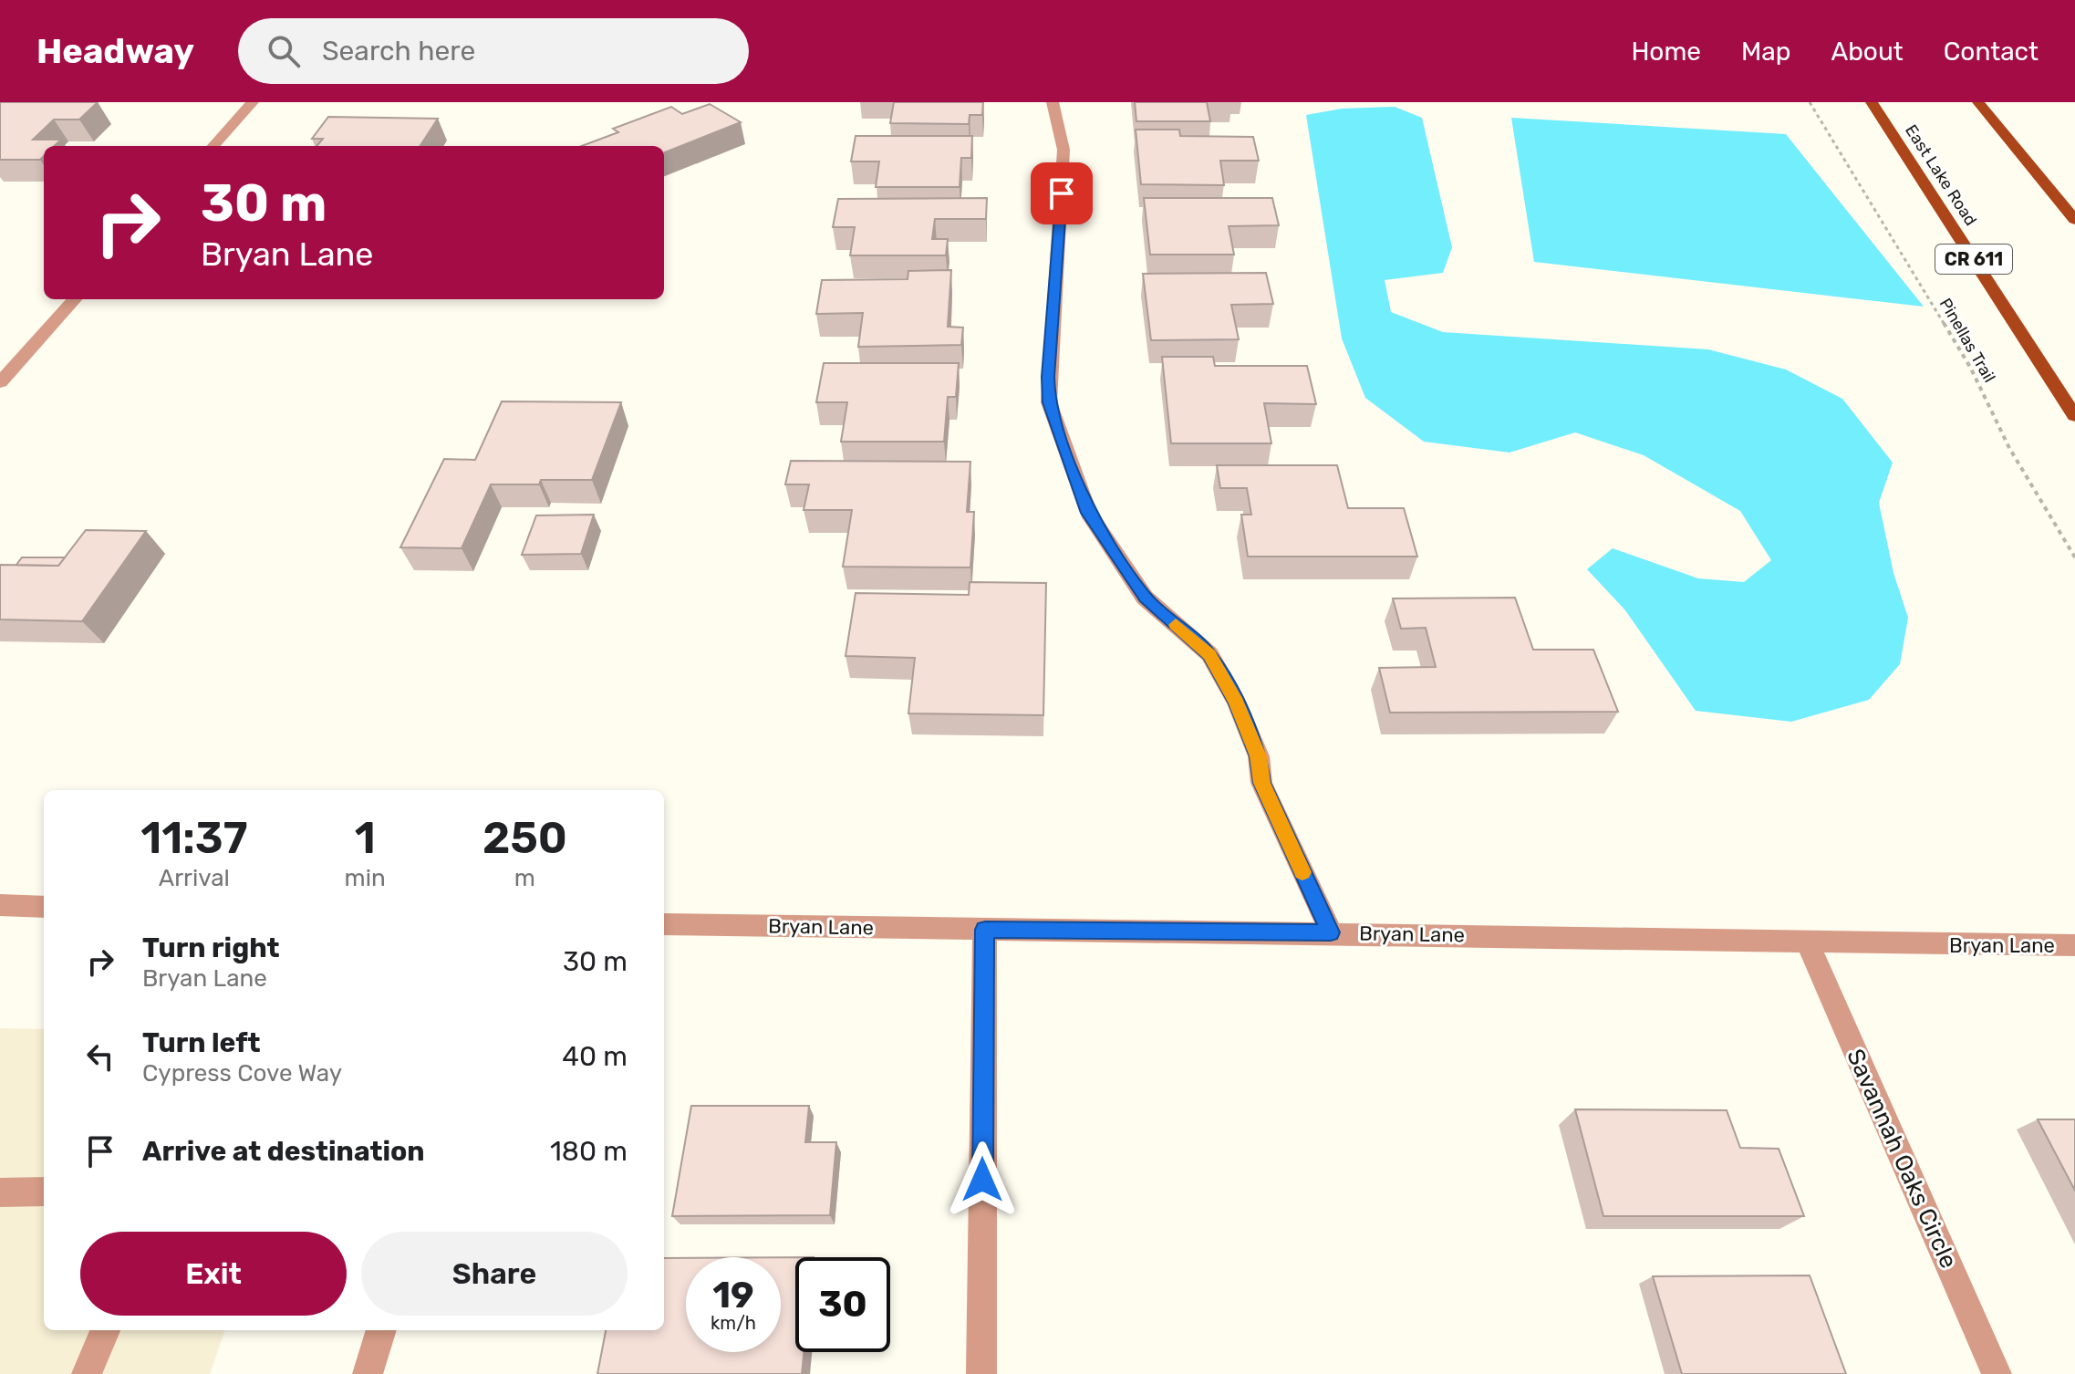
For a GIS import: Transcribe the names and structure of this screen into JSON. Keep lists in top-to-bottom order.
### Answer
{
  "streets": {
    "main road": ["East Lake Road", "CR 611"],
    "street": ["Bryan Lane", "Savannah Oaks Circle"],
    "path": ["Pinellas Trail"]
  },
  "crossings": [
    ["Bryan Lane", "Savannah Oaks Circle"]
  ],
  "page": {
    "header": "Headway",
    "search": "Search here",
    "nav": [
      "Home",
      "Map",
      "About",
      "Contact"
    ],
    "turn": ["30 m", "Bryan Lane"],
    "eta": [
      "11:37",
      "Arrival",
      "1",
      "min",
      "250",
      "m"
    ],
    "list": [
      {
        "name": "Turn right",
        "note": "Bryan Lane",
        "value": "30 m"
      },
      {
        "name": "Turn left",
        "note": "Cypress Cove Way",
        "value": "40 m"
      },
      {
        "name": "Arrive at destination",
        "value": "180 m"
      }
    ],
    "buttons": ["Exit", "Share"],
    "speed": "19 km/h",
    "limit": "30"
  }
}
